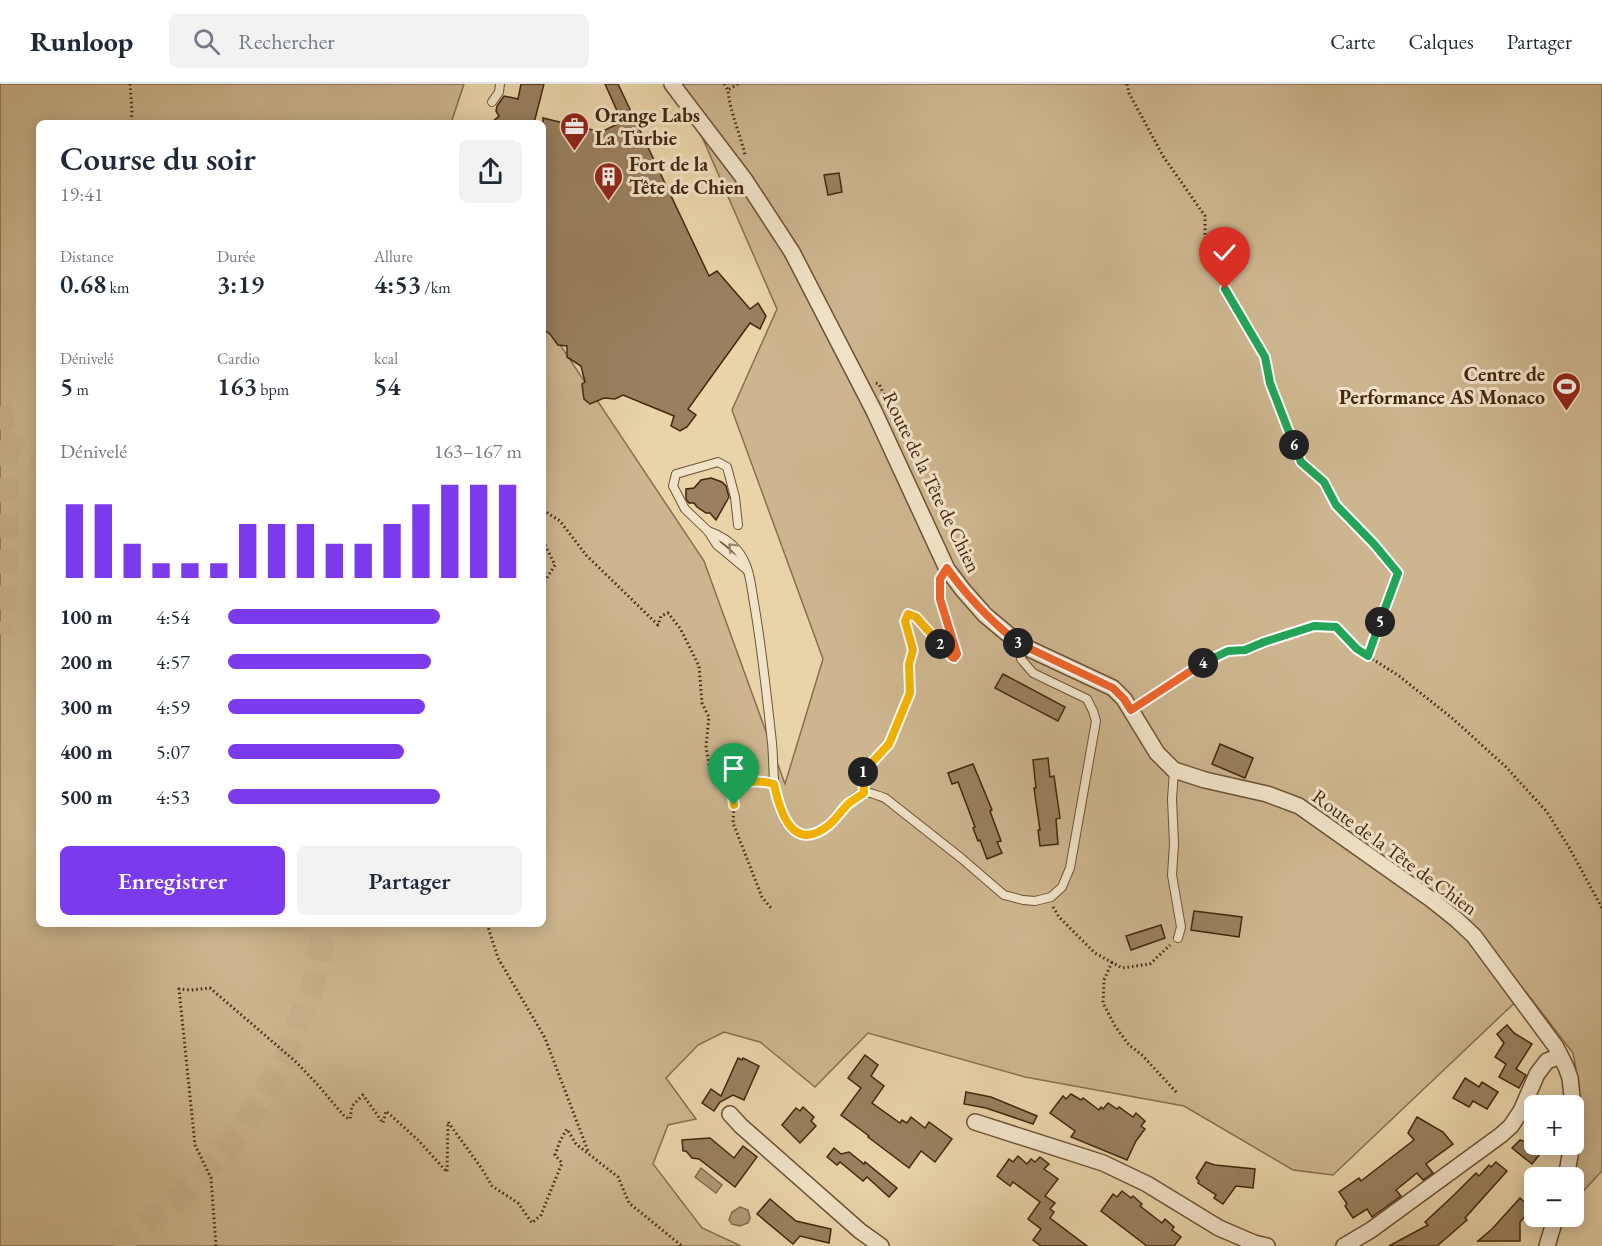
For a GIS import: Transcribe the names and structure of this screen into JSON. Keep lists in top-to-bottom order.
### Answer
{
  "streets": {
    "street": ["Route de la Tête de Chien"]
  },
  "places": {
    "office": ["Orange Labs La Turbie"],
    "building": ["Fort de la Tête de Chien"],
    "sports": ["Centre de Performance AS Monaco"]
  },
  "page": {
    "header": "Runloop",
    "search": "Rechercher",
    "nav": ["Carte", "Calques", "Partager"],
    "heading": ["Course du soir", "19:41"],
    "stats": [
      ["Distance", "0.68 km"],
      ["Durée", "3:19"],
      ["Allure", "4:53 /km"],
      ["Dénivelé", "5 m"],
      ["Cardio", "163 bpm"],
      ["kcal", "54"]
    ],
    "chart": ["Dénivelé", "163–167 m"],
    "pins": [
      "6",
      "5",
      "3",
      "2",
      "4",
      "1"
    ],
    "list": [
      {
        "name": "100 m",
        "note": "4:54"
      },
      {
        "name": "200 m",
        "note": "4:57"
      },
      {
        "name": "300 m",
        "note": "4:59"
      },
      {
        "name": "400 m",
        "note": "5:07"
      },
      {
        "name": "500 m",
        "note": "4:53"
      }
    ],
    "buttons": ["Enregistrer", "Partager"],
    "map_buttons": ["+", "−"]
  }
}
